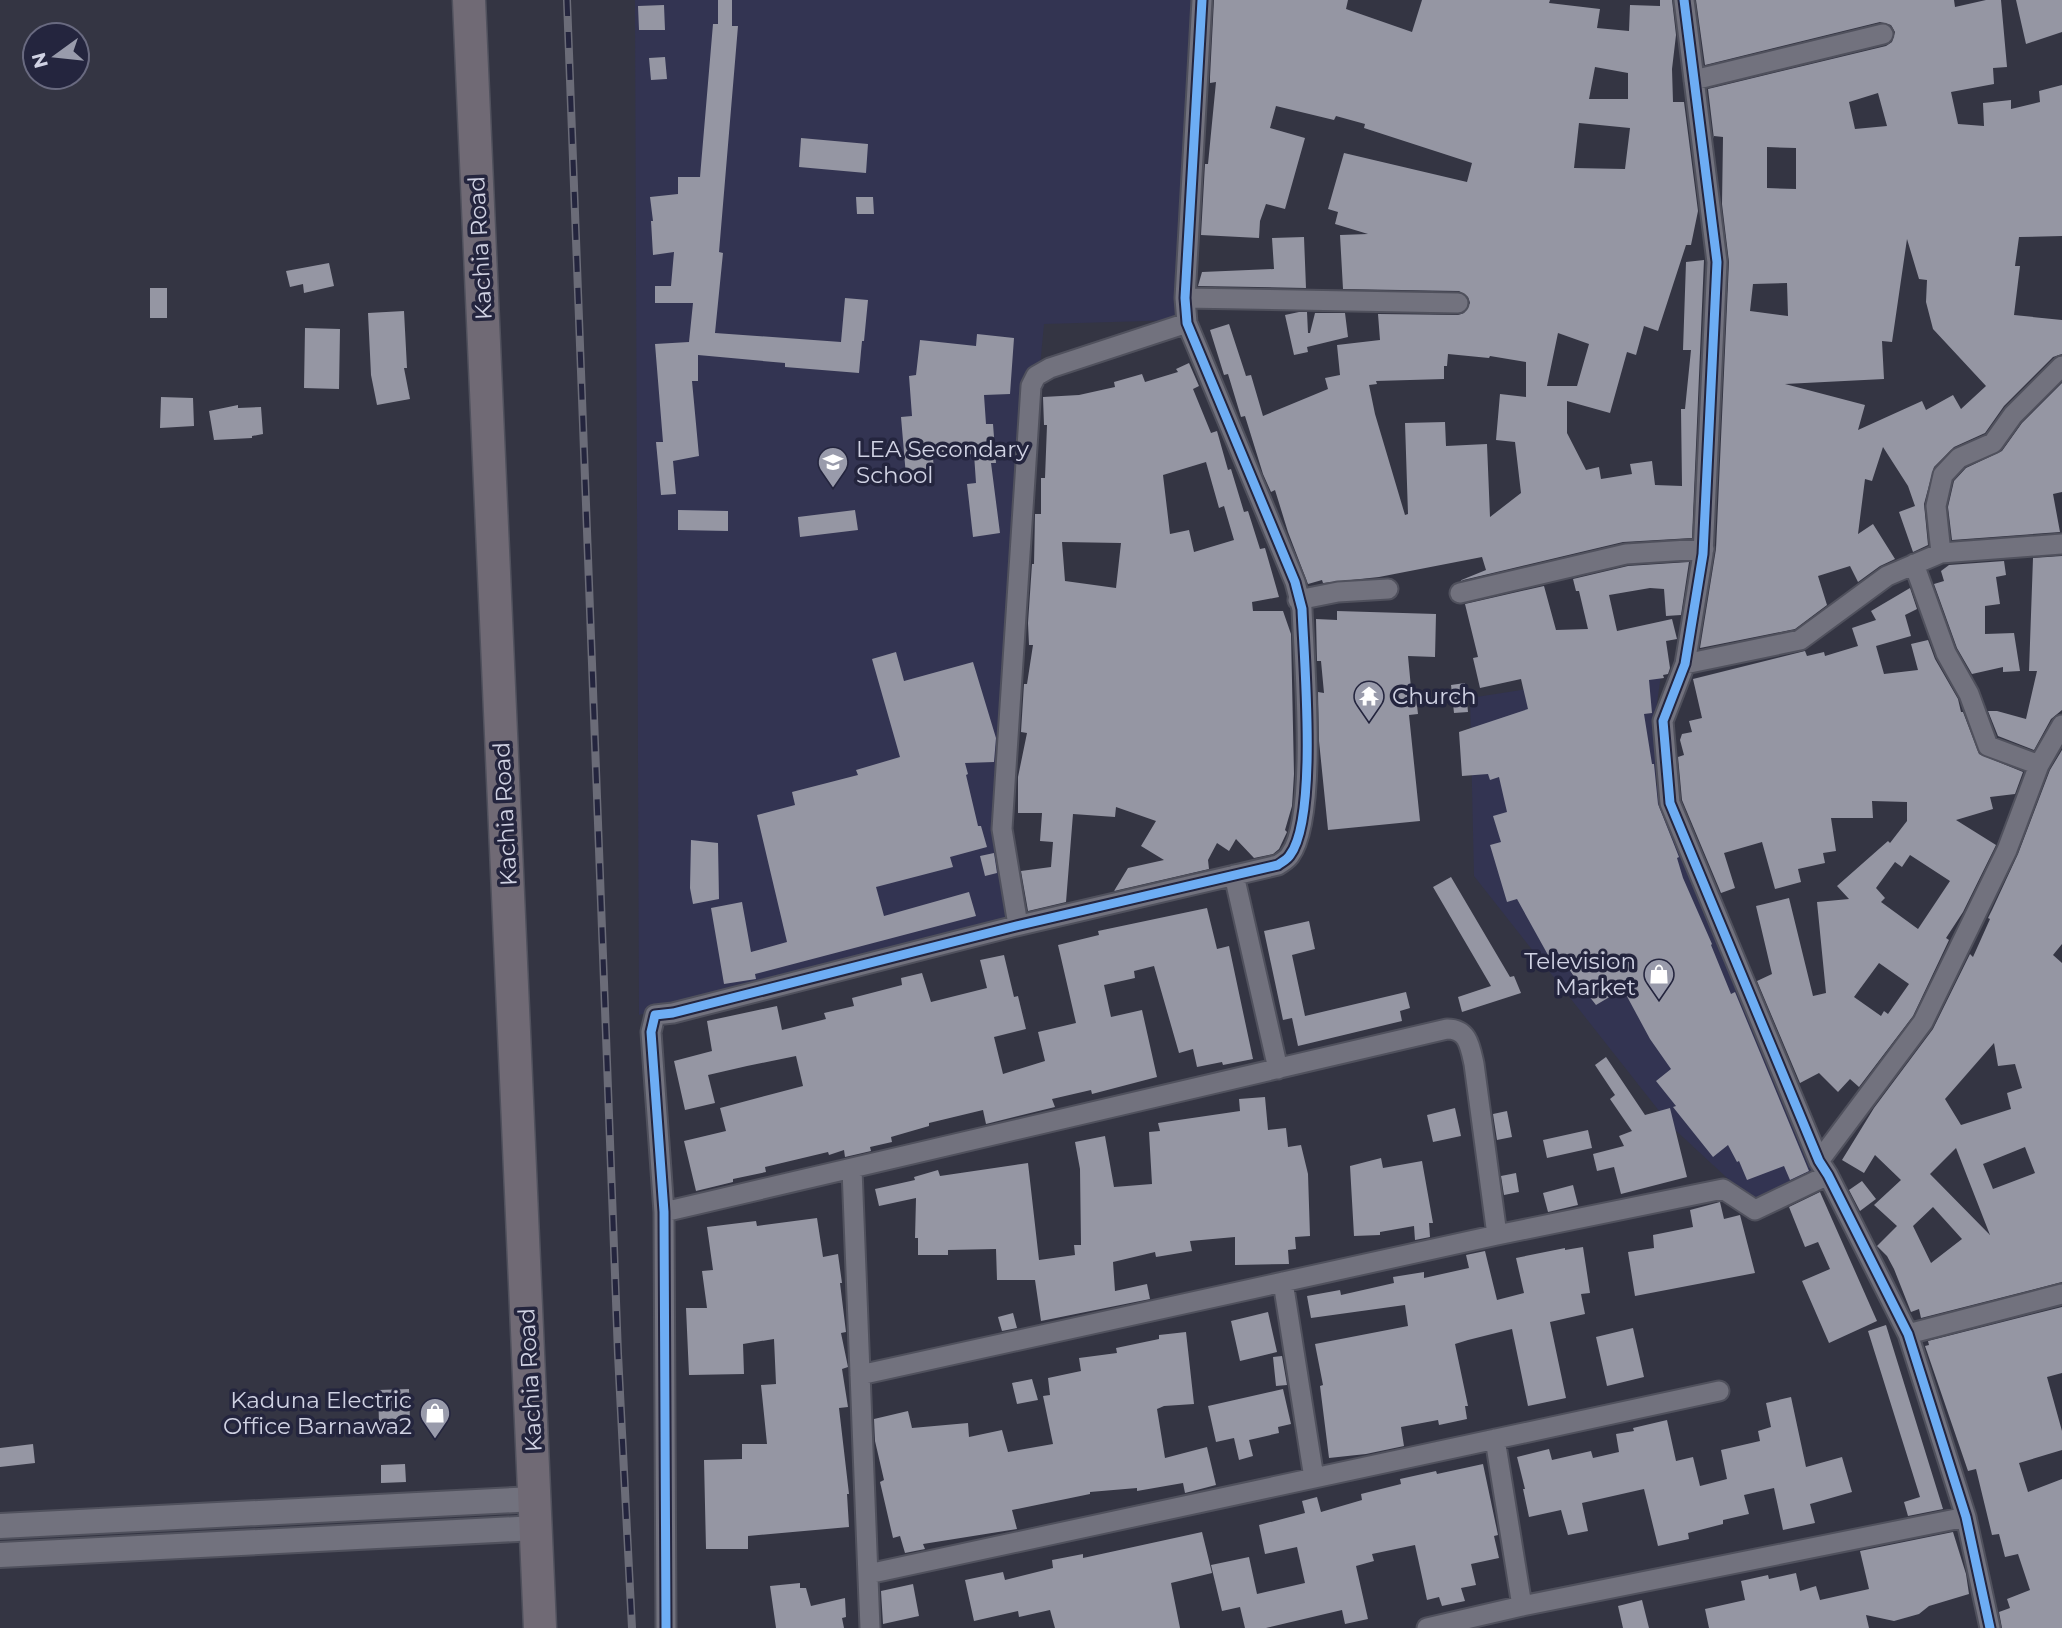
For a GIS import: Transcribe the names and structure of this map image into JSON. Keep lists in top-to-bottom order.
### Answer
{
  "streets": {
    "main road": ["Kachia Road"]
  },
  "places": {
    "school or university": ["LEA Secondary School"],
    "temple": ["Church"],
    "shop": ["Television Market", "Kaduna Electric Office Barnawa2"]
  },
  "north": "left"
}
